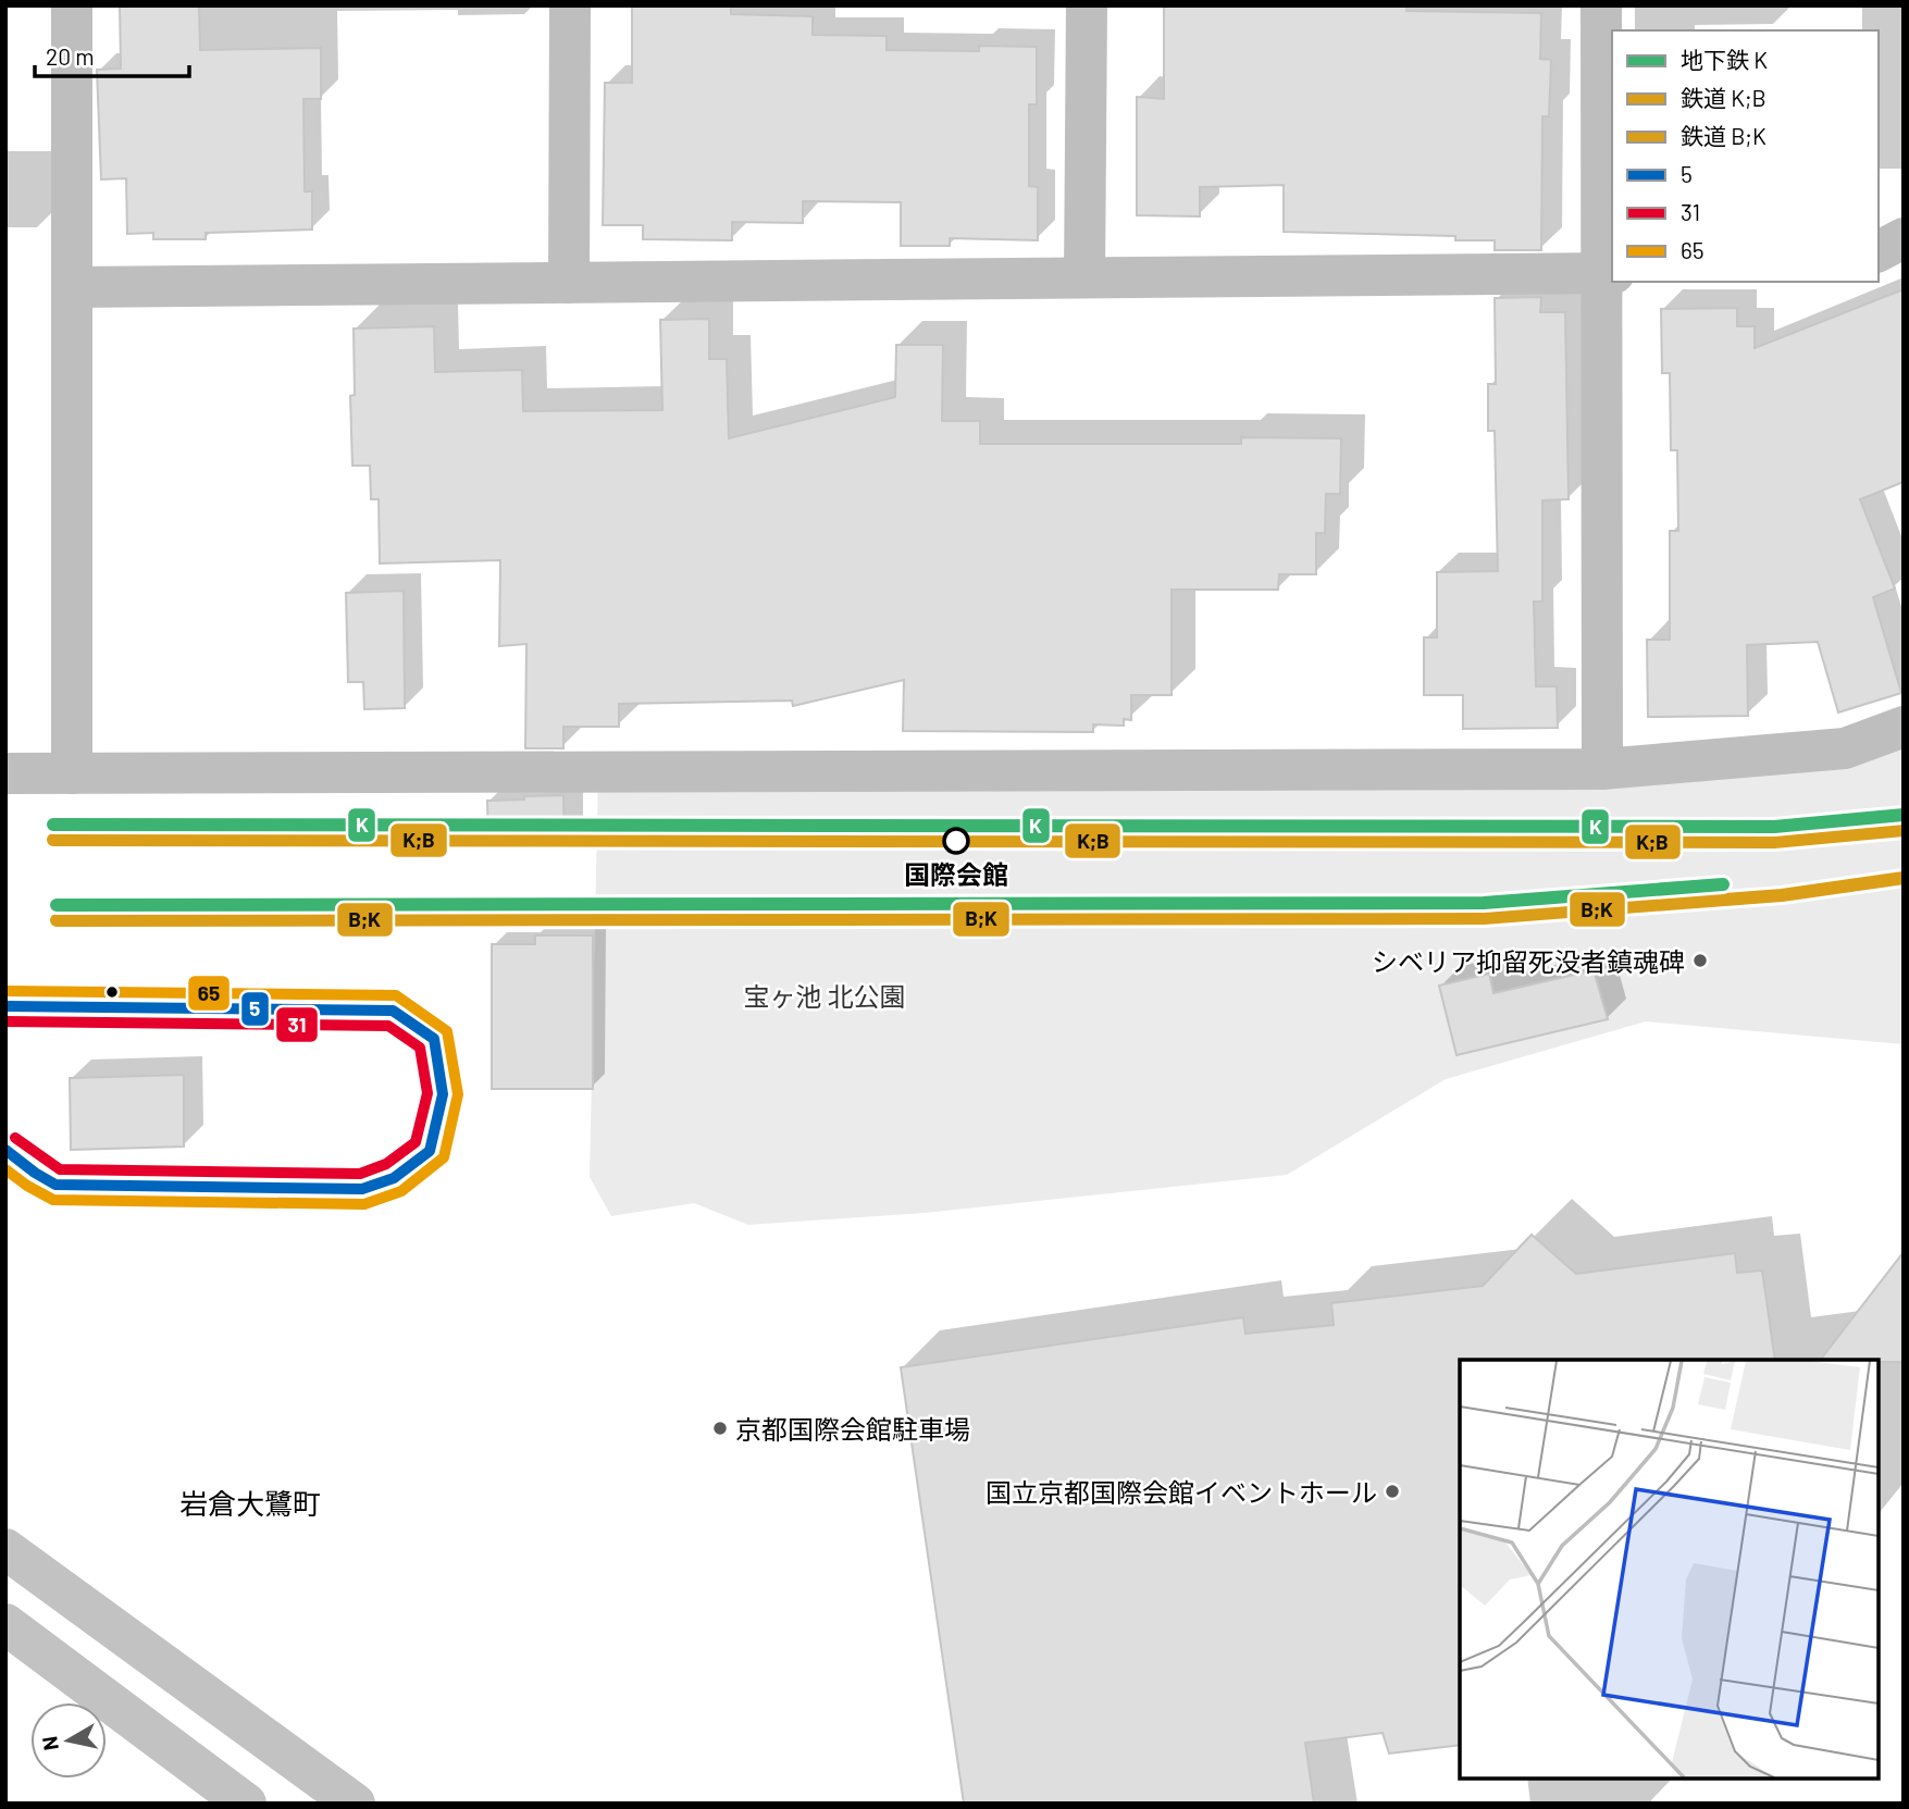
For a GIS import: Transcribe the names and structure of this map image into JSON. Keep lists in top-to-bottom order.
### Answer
{
  "districts": ["岩倉大鷺町"],
  "parks": ["宝ヶ池 北公園"],
  "places": [
    "国際会館",
    "シベリア抑留死没者鎮魂碑",
    "京都国際会館駐車場",
    "国立京都国際会館イベントホール"
  ],
  "lines": [
    "metro line K",
    "rail line K;B",
    "rail line B;K",
    "transit line 65",
    "transit line 5",
    "transit line 31"
  ],
  "legend": [
    "地下鉄 K",
    "鉄道 K;B",
    "鉄道 B;K",
    "5",
    "31",
    "65"
  ],
  "scale_bar": "20 m",
  "north": "left"
}
